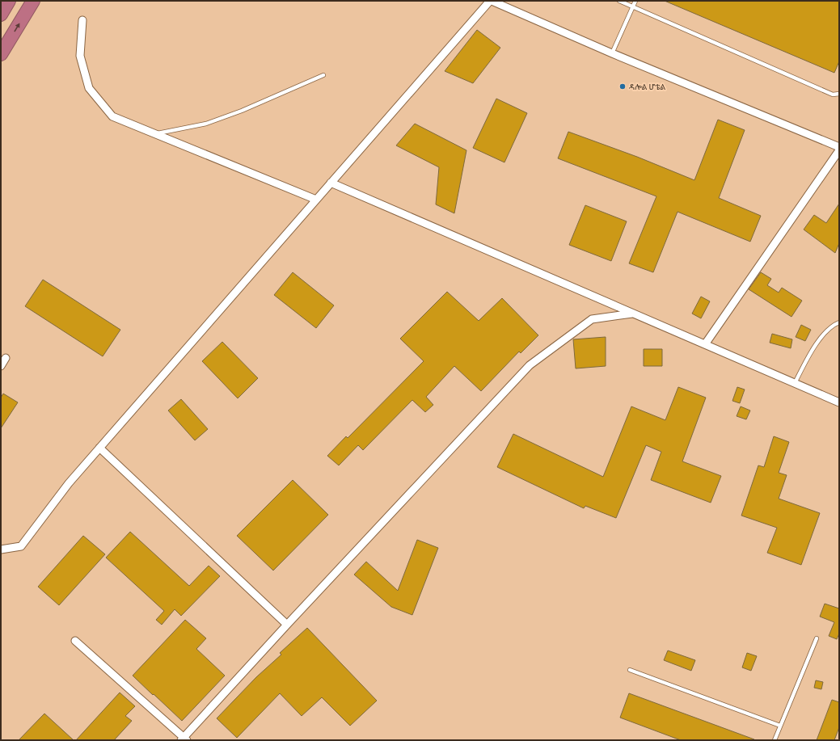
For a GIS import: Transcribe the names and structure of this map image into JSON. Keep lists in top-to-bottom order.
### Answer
{
  "places": ["ዳሎል ሆቴል"]
}
